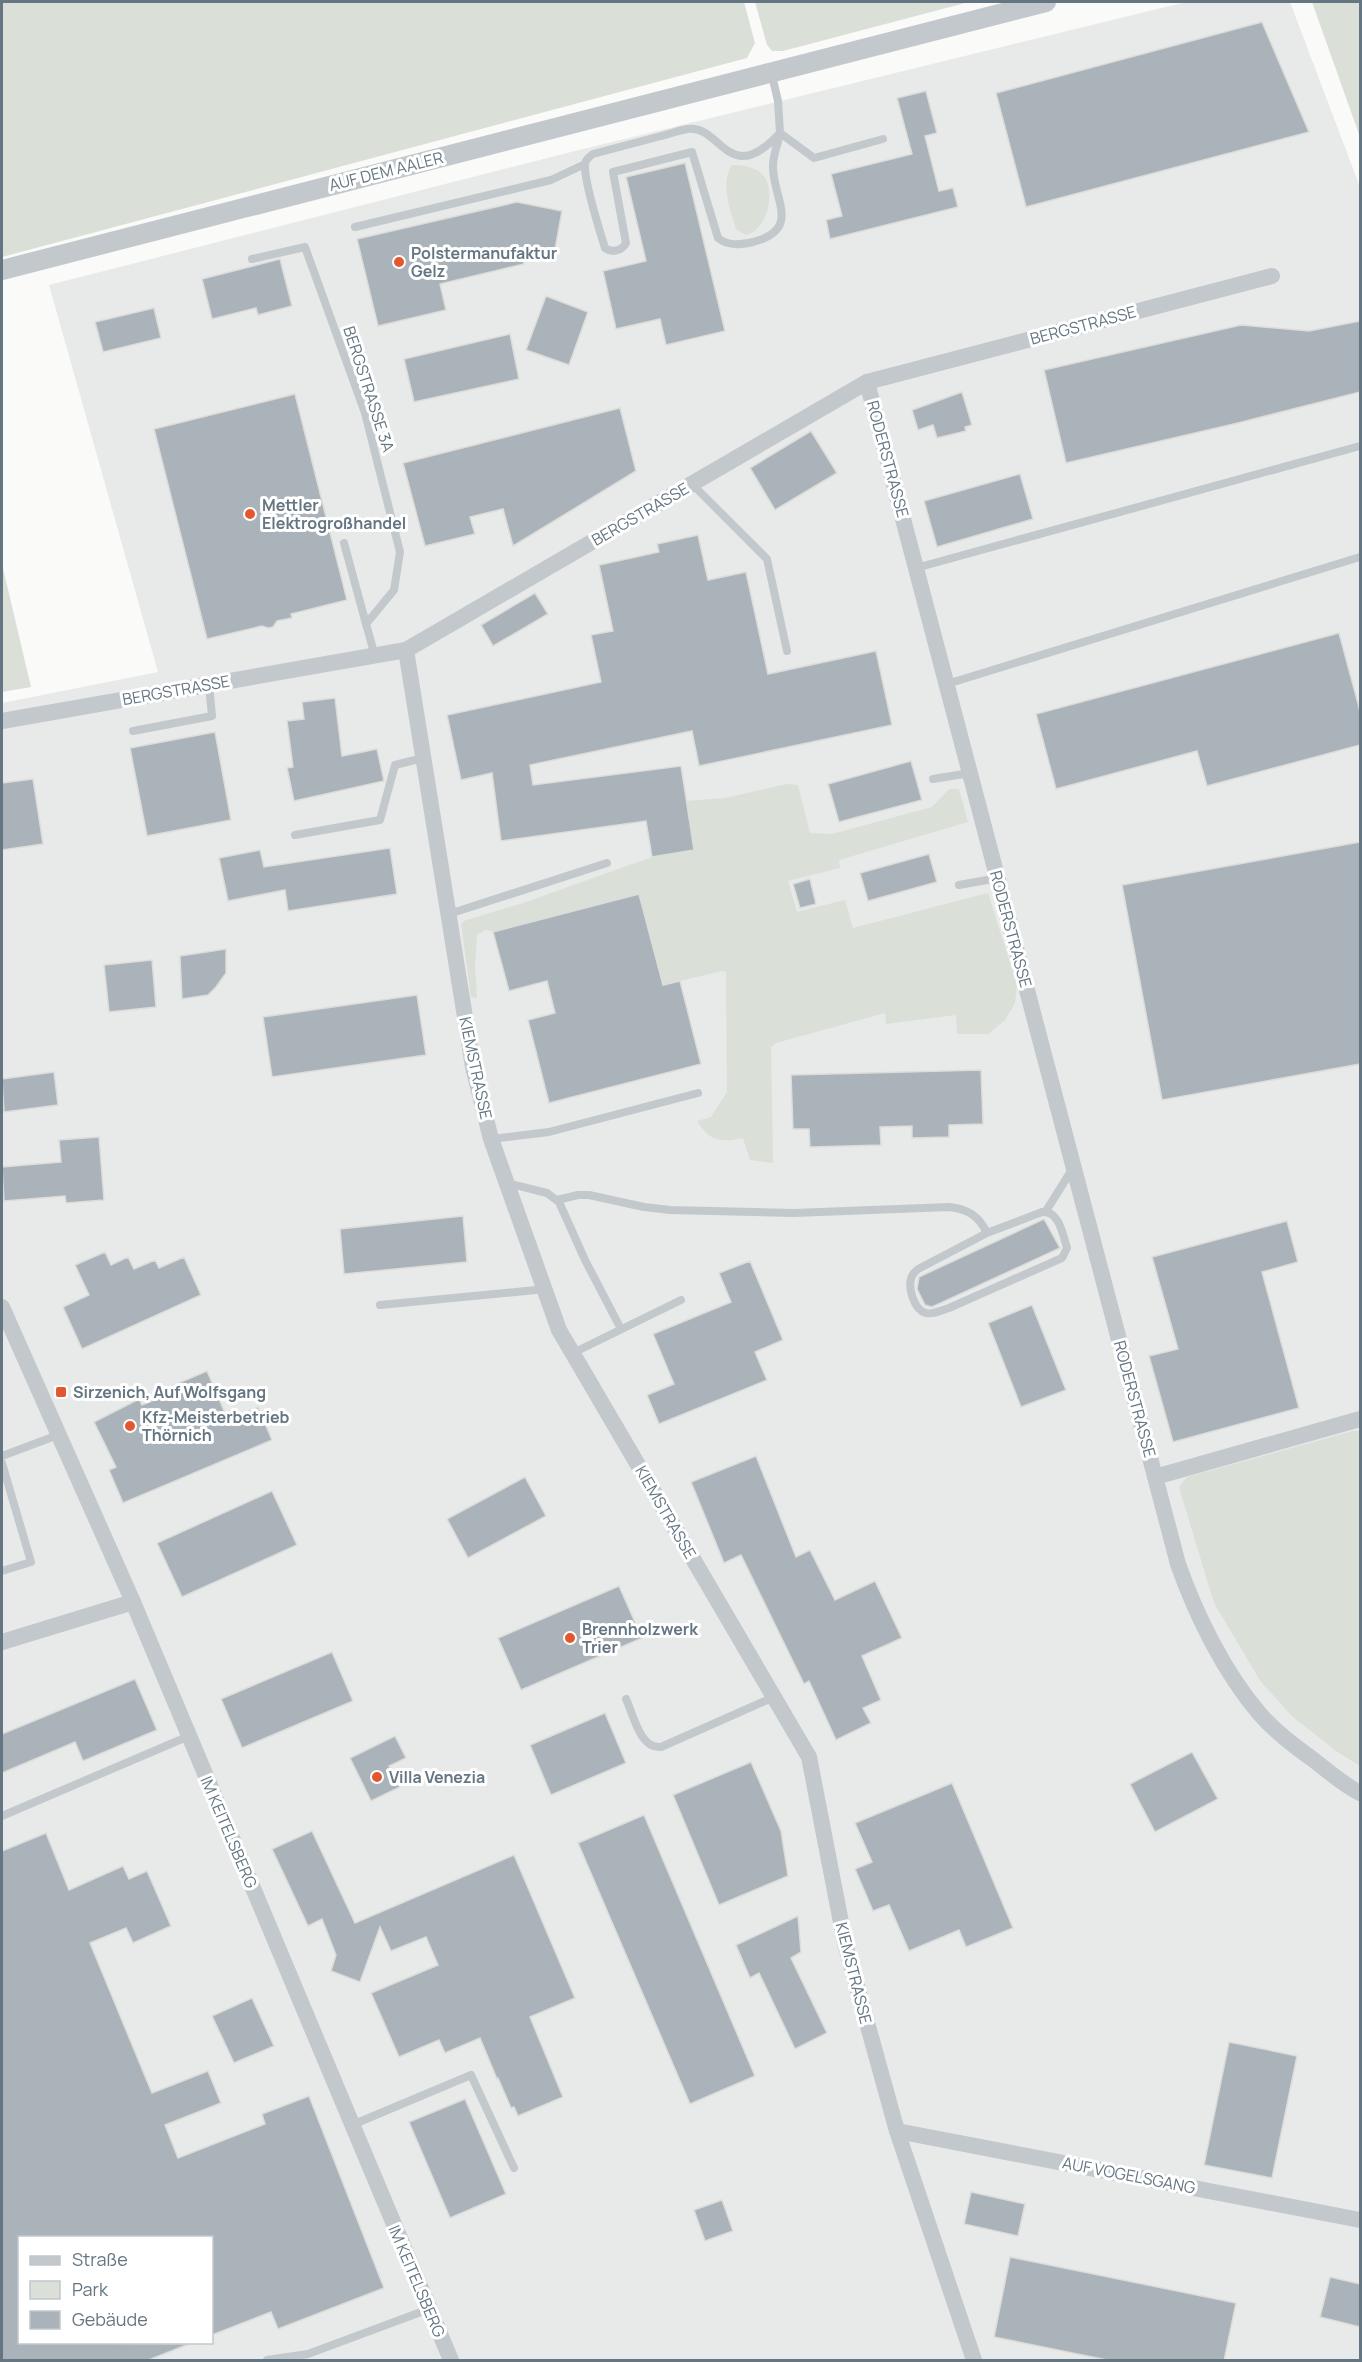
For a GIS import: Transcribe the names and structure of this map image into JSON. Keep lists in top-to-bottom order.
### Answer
{
  "streets": {
    "street": [
      "AUF DEM AALER",
      "BERGSTRASSE",
      "RODERSTRASSE",
      "KIEMSTRASSE",
      "IM KEITELSBERG",
      "AUF VOGELSGANG"
    ],
    "lane": ["BERGSTRASSE 3A"]
  },
  "crossings": [
    ["BERGSTRASSE", "RODERSTRASSE"],
    ["BERGSTRASSE", "KIEMSTRASSE"],
    ["KIEMSTRASSE", "AUF VOGELSGANG"]
  ],
  "places": {
    "other": [
      "Polstermanufaktur Gelz",
      "Mettler Elektrogroßhandel",
      "Kfz-Meisterbetrieb Thörnich",
      "Brennholzwerk Trier",
      "Villa Venezia"
    ],
    "transit": ["Sirzenich, Auf Wolfsgang"]
  },
  "legend": ["Straße", "Park", "Gebäude"]
}
